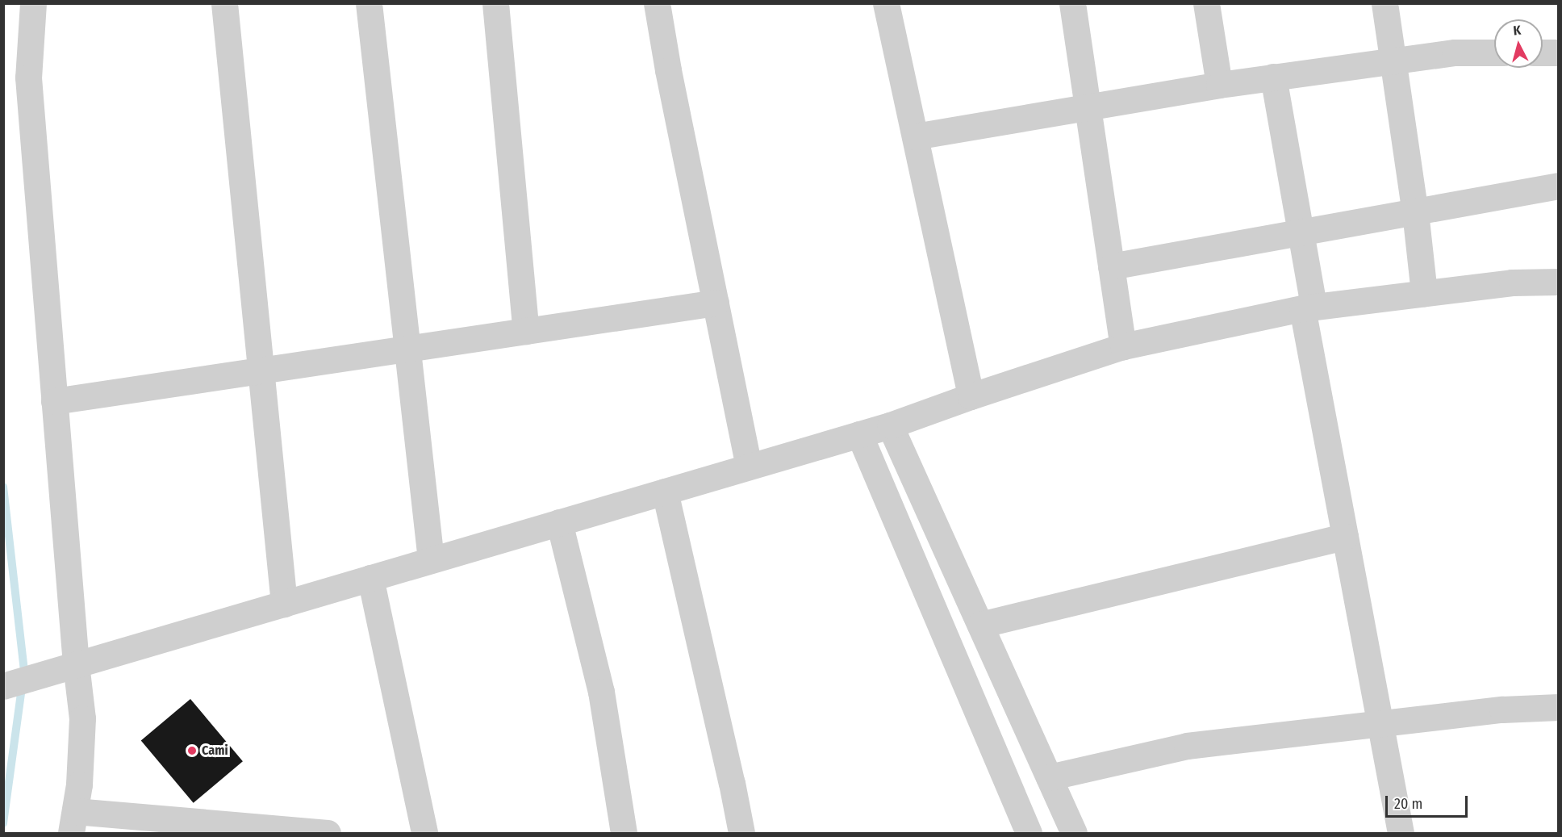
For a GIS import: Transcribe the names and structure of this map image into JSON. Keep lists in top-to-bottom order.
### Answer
{
  "places": ["Cami"],
  "scale_bar": "20 m",
  "north": "top"
}
